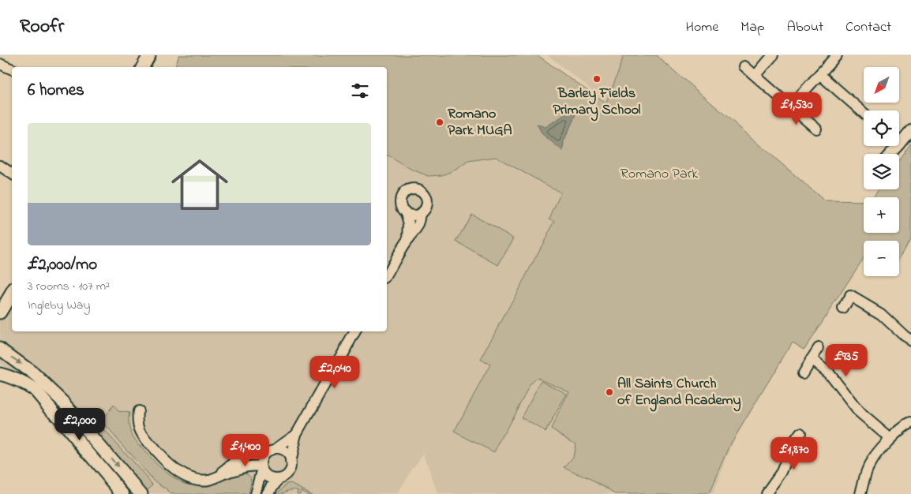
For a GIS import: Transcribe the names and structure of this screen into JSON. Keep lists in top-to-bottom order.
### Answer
{
  "parks": ["Romano Park"],
  "places": ["Barley Fields Primary School", "Romano Park MUGA", "All Saints Church of England Academy"],
  "north": "bottom left",
  "page": {
    "header": "Roofr",
    "nav": [
      "Home",
      "Map",
      "About",
      "Contact"
    ],
    "map_buttons": ["+", "−"],
    "heading": "6 homes",
    "price": [
      "£1,530",
      "£935",
      "£2,040",
      "£2,000",
      "£1,400",
      "£1,870"
    ],
    "list": [
      {
        "name": "£2,000/mo",
        "note": "3 rooms · 107 m² · Ingleby Way"
      }
    ]
  }
}
